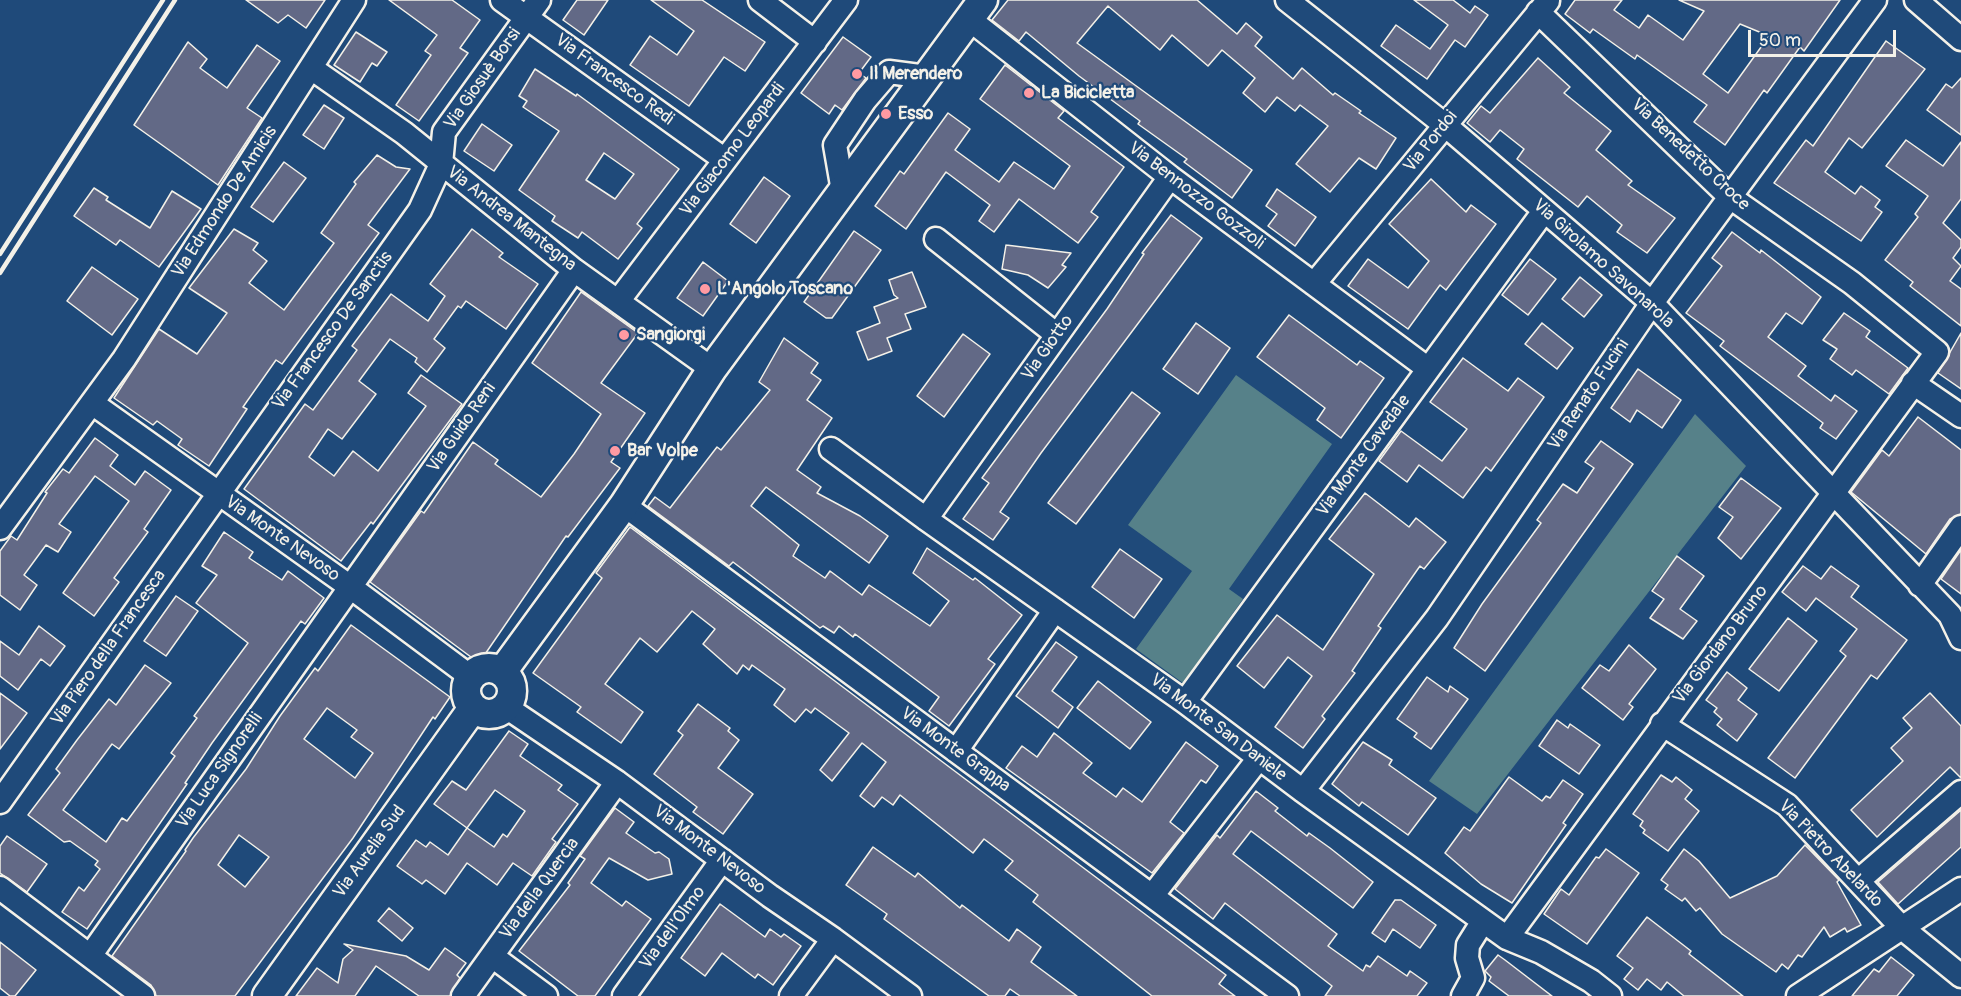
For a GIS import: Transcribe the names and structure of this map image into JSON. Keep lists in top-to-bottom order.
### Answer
{
  "streets": {
    "street": [
      "Via Giosuè Borsi",
      "Via Francesco Redi",
      "Via Pordoi",
      "Via Giacomo Leopardi",
      "Via Benedetto Croce",
      "Via Bennozzo Gozzoli",
      "Via Edmondo De Amicis",
      "Via Andrea Mantegna",
      "Via Girolamo Savonarola",
      "Via Francesco De Sanctis",
      "Via Giotto",
      "Via Renato Fucini",
      "Via Guido Reni",
      "Via Monte Cavedale",
      "Via Monte Nevoso",
      "Via Giordano Bruno",
      "Via Piero della Francesca",
      "Via Monte San Daniele",
      "Via Monte Grappa",
      "Via Luca Signorelli",
      "Via Aurelia Sud",
      "Via Pietro Abelardo",
      "Via della Quercia",
      "Via dell'Olmo"
    ]
  },
  "crossings": [
    ["Via Giosuè Borsi", "Via Francesco Redi"],
    ["Via Giosuè Borsi", "Via Andrea Mantegna"],
    ["Via Giosuè Borsi", "Via Francesco De Sanctis"],
    ["Via Francesco Redi", "Via Giacomo Leopardi"],
    ["Via Pordoi", "Via Benedetto Croce"],
    ["Via Pordoi", "Via Bennozzo Gozzoli"],
    ["Via Pordoi", "Via Girolamo Savonarola"],
    ["Via Giacomo Leopardi", "Via Andrea Mantegna"],
    ["Via Benedetto Croce", "Via Renato Fucini"],
    ["Via Benedetto Croce", "Via Giordano Bruno"],
    ["Via Bennozzo Gozzoli", "Via Giotto"],
    ["Via Bennozzo Gozzoli", "Via Monte Cavedale"],
    ["Via Edmondo De Amicis", "Via Andrea Mantegna"],
    ["Via Edmondo De Amicis", "Via Monte Nevoso"],
    ["Via Andrea Mantegna", "Via Francesco De Sanctis"],
    ["Via Andrea Mantegna", "Via Guido Reni"],
    ["Via Girolamo Savonarola", "Via Renato Fucini"],
    ["Via Girolamo Savonarola", "Via Monte Cavedale"],
    ["Via Girolamo Savonarola", "Via Giordano Bruno"],
    ["Via Francesco De Sanctis", "Via Monte Nevoso"],
    ["Via Francesco De Sanctis", "Via Piero della Francesca"],
    ["Via Giotto", "Via Monte San Daniele"],
    ["Via Renato Fucini", "Via Monte San Daniele"],
    ["Via Guido Reni", "Via Monte Nevoso"],
    ["Via Guido Reni", "Via Luca Signorelli"],
    ["Via Monte Cavedale", "Via Monte San Daniele"],
    ["Via Monte Nevoso", "Via Piero della Francesca"],
    ["Via Monte Nevoso", "Via Luca Signorelli"],
    ["Via Monte Nevoso", "Via Aurelia Sud"],
    ["Via Monte Nevoso", "Via della Quercia"],
    ["Via Monte Nevoso", "Via dell'Olmo"],
    ["Via Giordano Bruno", "Via Monte San Daniele"],
    ["Via Giordano Bruno", "Via Pietro Abelardo"]
  ],
  "places": [
    "Il Merendero",
    "La Bicicletta",
    "Esso",
    "L'Angolo Toscano",
    "Sangiorgi",
    "Bar Volpe"
  ],
  "scale_bar": "50 m"
}
